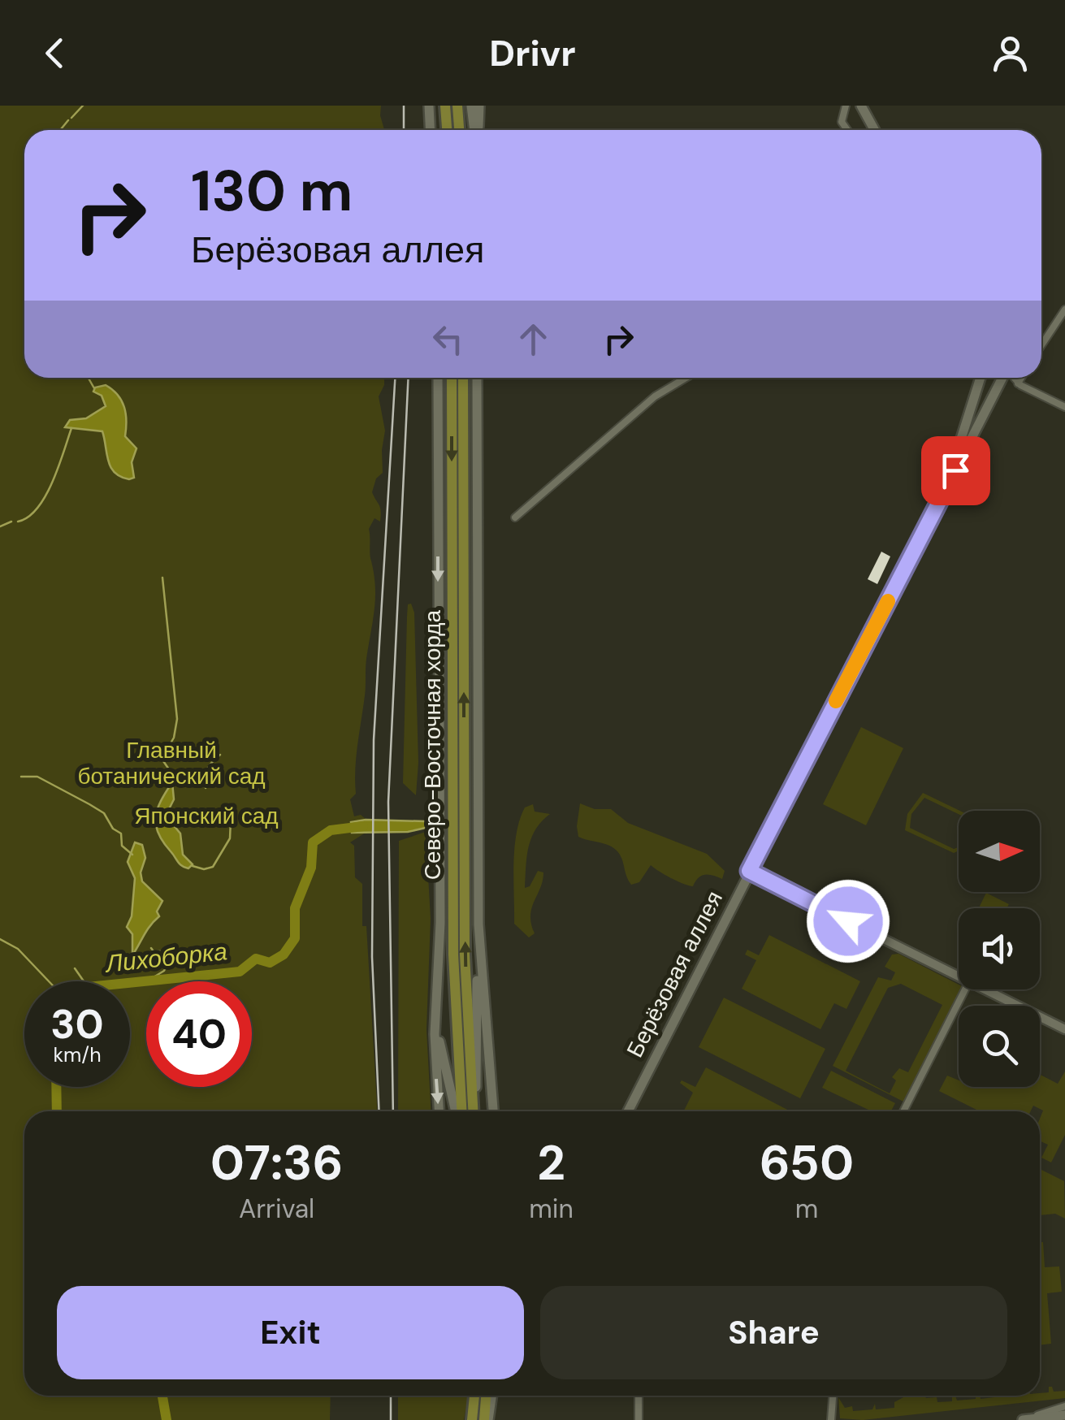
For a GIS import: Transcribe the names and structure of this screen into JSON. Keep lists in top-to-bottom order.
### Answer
{
  "streets": {
    "main road": ["Северо-Восточная хорда", "Берёзовая аллея"]
  },
  "water": ["Лихоборка"],
  "parks": ["Главный ботанический сад", "Японский сад"],
  "north": "right",
  "page": {
    "header": "Drivr",
    "turn": ["130 m", "Берёзовая аллея"],
    "speed": "30 km/h",
    "limit": "40",
    "eta": [
      "07:36",
      "Arrival",
      "2",
      "min",
      "650",
      "m"
    ],
    "buttons": ["Exit", "Share"]
  }
}
